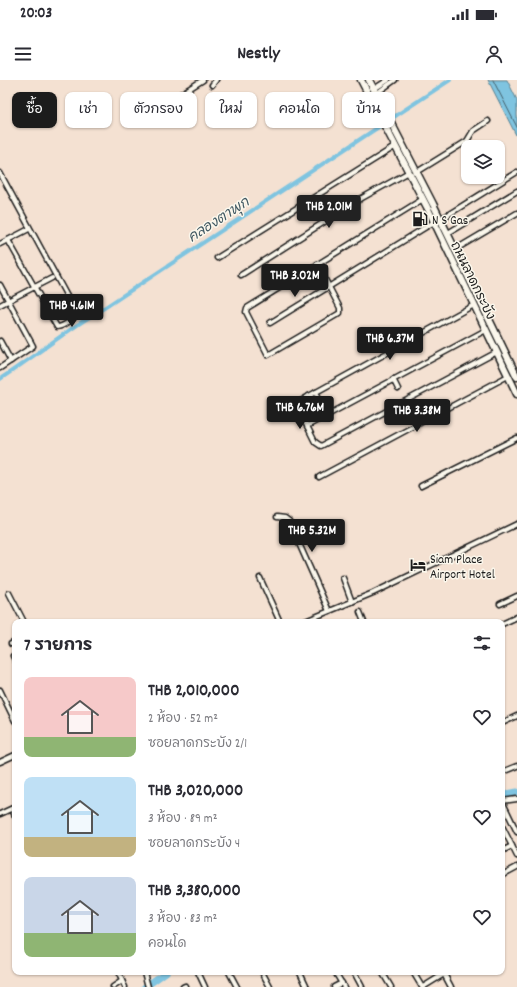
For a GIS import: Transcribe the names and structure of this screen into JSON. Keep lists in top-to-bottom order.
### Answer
{
  "streets": {
    "main road": ["ถนนลาดกระบัง"]
  },
  "water": ["คลองตาพุก"],
  "places": {
    "fuel station": ["N S Gas"],
    "hotel": ["Siam Place Airport Hotel"]
  },
  "page": {
    "status": "20:03",
    "header": "Nestly",
    "chip": [
      "ซื้อ",
      "เช่า",
      "ตัวกรอง",
      "ใหม่",
      "คอนโด",
      "บ้าน"
    ],
    "price": [
      "THB 2.01M",
      "THB 3.02M",
      "THB 4.61M",
      "THB 6.37M",
      "THB 6.76M",
      "THB 3.38M",
      "THB 5.32M"
    ],
    "heading": "7 รายการ",
    "list": [
      {
        "name": "THB 2,010,000",
        "note": "2 ห้อง · 52 m² · ซอยลาดกระบัง 2/1"
      },
      {
        "name": "THB 3,020,000",
        "note": "3 ห้อง · 89 m² · ซอยลาดกระบัง 4"
      },
      {
        "name": "THB 3,380,000",
        "note": "3 ห้อง · 83 m² · คอนโด"
      }
    ]
  }
}
